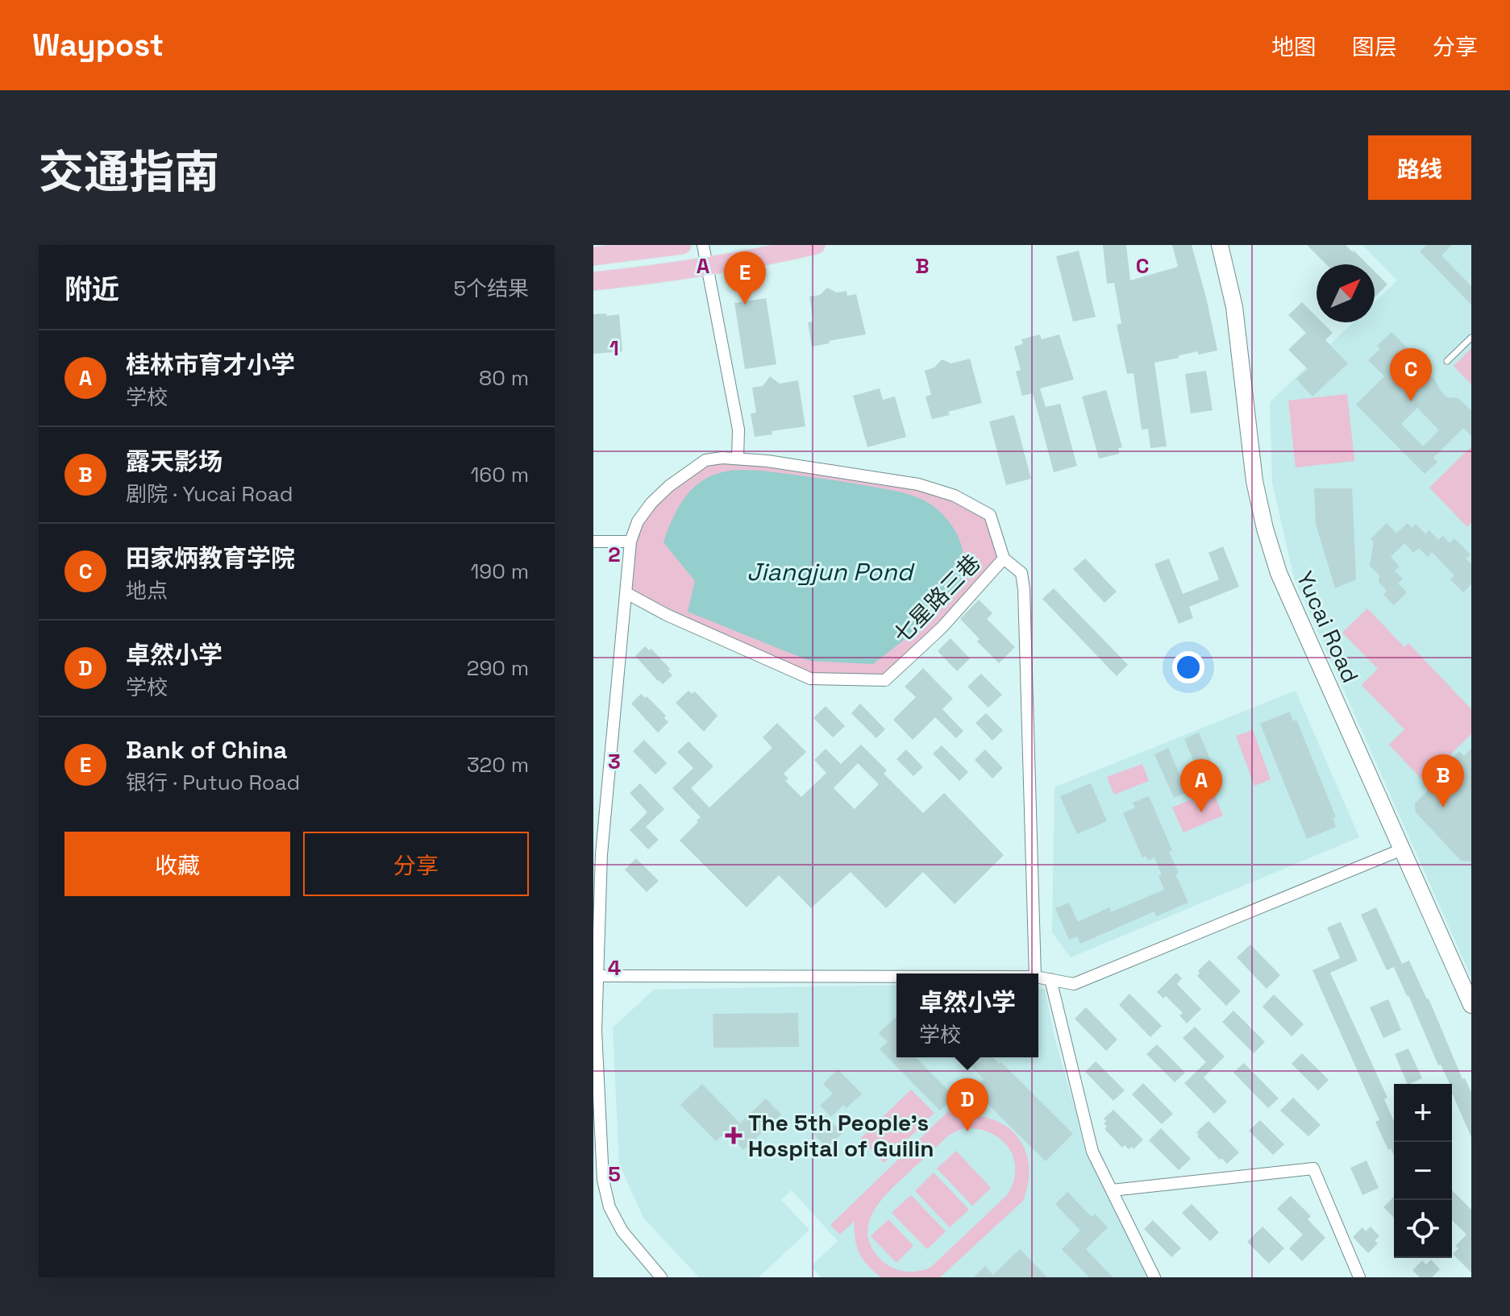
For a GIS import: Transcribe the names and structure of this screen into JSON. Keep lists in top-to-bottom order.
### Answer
{
  "streets": {
    "main road": ["Yucai Road"],
    "street": ["七星路三巷"]
  },
  "water": ["Jiangjun Pond"],
  "places": {
    "health": ["The 5th People's Hospital of Guilin"]
  },
  "north": "top right",
  "page": {
    "header": "Waypost",
    "nav": ["地图", "图层", "分享"],
    "title": "交通指南",
    "buttons": [
      "路线",
      ["收藏", "分享"]
    ],
    "heading": ["附近", "5个结果"],
    "pins": [
      "E",
      "C",
      "B",
      "A",
      "D"
    ],
    "list": [
      {
        "mark": "A",
        "name": "桂林市育才小学",
        "note": "学校",
        "value": "80 m"
      },
      {
        "mark": "B",
        "name": "露天影场",
        "note": "剧院 · Yucai Road",
        "value": "160 m"
      },
      {
        "mark": "C",
        "name": "田家炳教育学院",
        "note": "地点",
        "value": "190 m"
      },
      {
        "mark": "D",
        "name": "卓然小学",
        "note": "学校",
        "value": "290 m"
      },
      {
        "mark": "E",
        "name": "Bank of China",
        "note": "银行 · Putuo Road",
        "value": "320 m"
      }
    ],
    "popup": ["卓然小学", "学校"],
    "map_buttons": ["+", "−"]
  },
  "grid": {
    "columns": ["A", "B", "C"],
    "rows": [
      "1",
      "2",
      "3",
      "4",
      "5"
    ]
  }
}
